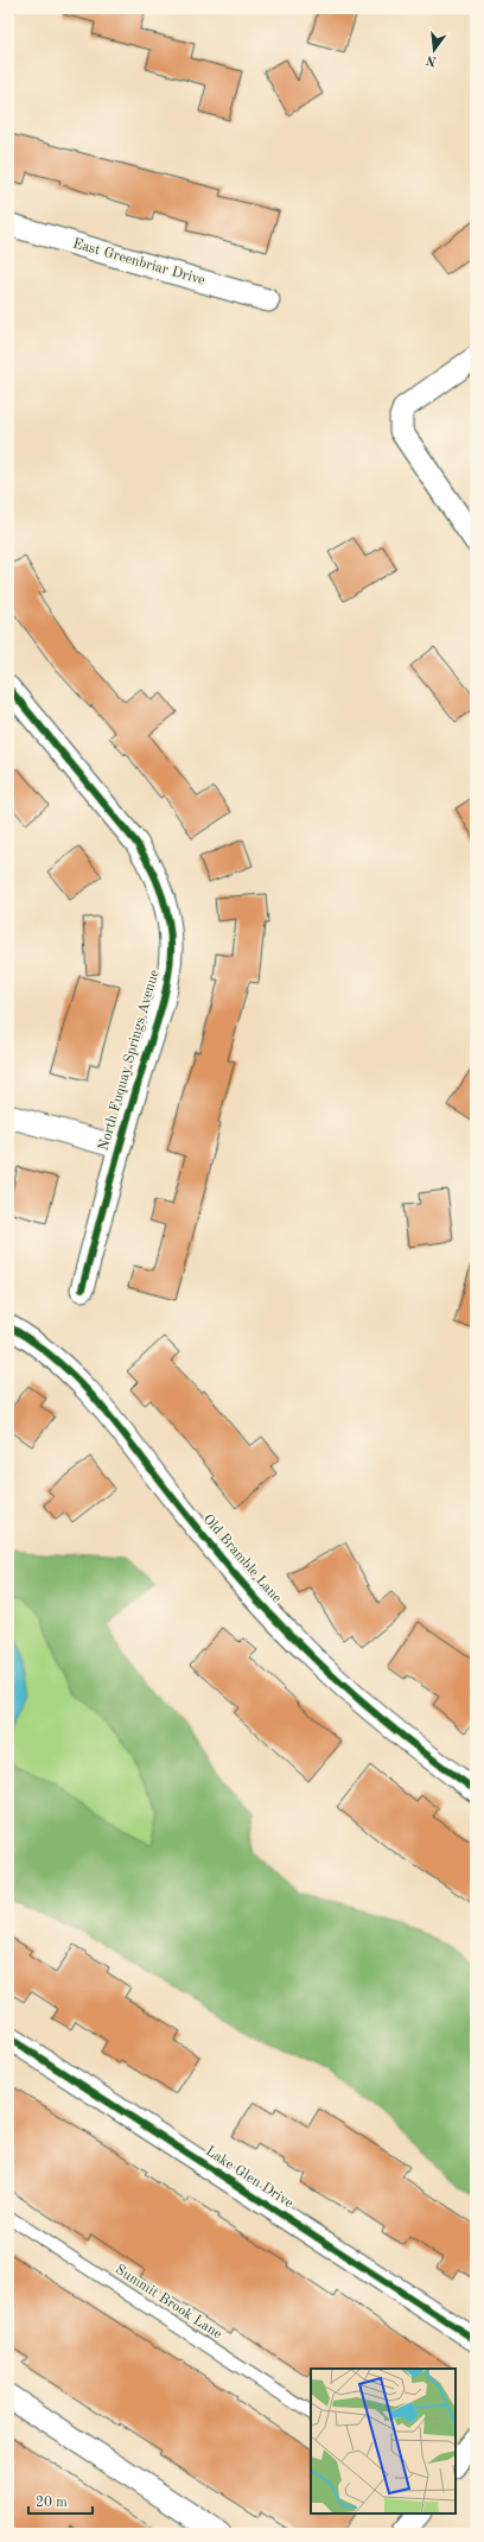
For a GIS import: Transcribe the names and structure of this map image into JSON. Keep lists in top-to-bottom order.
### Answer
{
  "streets": {
    "street": [
      "East Greenbriar Drive",
      "North Fuquay Springs Avenue",
      "Old Bramble Lane",
      "Lake Glen Drive"
    ],
    "lane": ["Summit Brook Lane"]
  },
  "scale_bar": "20 m",
  "north": "bottom"
}
